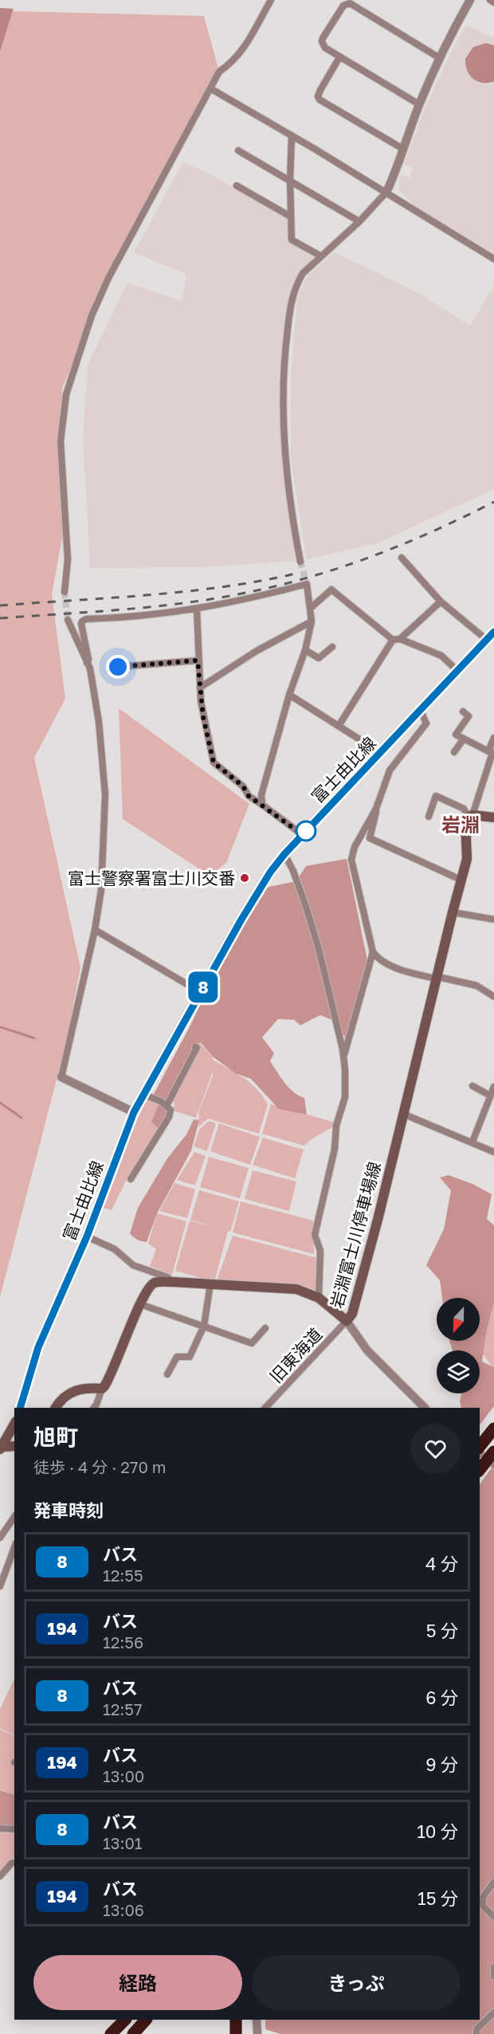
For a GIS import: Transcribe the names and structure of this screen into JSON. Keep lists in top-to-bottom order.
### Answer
{
  "streets": {
    "main road": ["富士由比線", "岩淵富士川停車場線"],
    "street": ["旧東海道"]
  },
  "crossings": [
    ["岩淵富士川停車場線", "旧東海道"]
  ],
  "districts": ["岩淵"],
  "places": ["富士警察署富士川交番"],
  "lines": ["bus line 8"],
  "north": "bottom",
  "page": {
    "on_map": "8",
    "heading": [
      ["旭町", "徒歩 · 4 分 · 270 m"],
      "発車時刻"
    ],
    "list": [
      {
        "mark": "8",
        "name": "バス",
        "note": "12:55",
        "value": "4 分"
      },
      {
        "mark": "194",
        "name": "バス",
        "note": "12:56",
        "value": "5 分"
      },
      {
        "mark": "8",
        "name": "バス",
        "note": "12:57",
        "value": "6 分"
      },
      {
        "mark": "194",
        "name": "バス",
        "note": "13:00",
        "value": "9 分"
      },
      {
        "mark": "8",
        "name": "バス",
        "note": "13:01",
        "value": "10 分"
      },
      {
        "mark": "194",
        "name": "バス",
        "note": "13:06",
        "value": "15 分"
      }
    ],
    "buttons": ["経路", "きっぷ"]
  }
}
